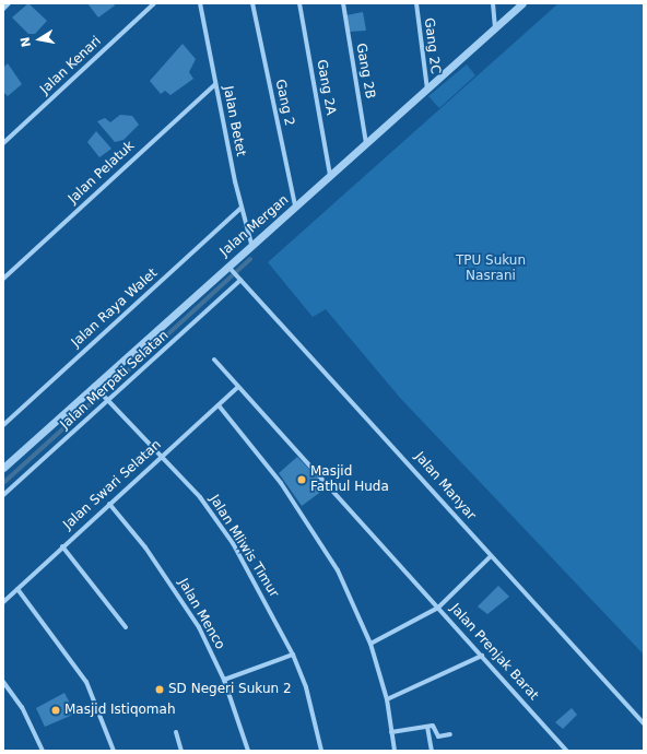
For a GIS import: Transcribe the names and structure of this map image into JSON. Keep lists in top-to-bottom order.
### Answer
{
  "streets": {
    "street": [
      "Gang 2C",
      "Jalan Kenari",
      "Gang 2B",
      "Gang 2A",
      "Gang 2",
      "Jalan Betet",
      "Jalan Pelatuk",
      "Jalan Mergan",
      "Jalan Raya Walet",
      "Jalan Merpati Selatan",
      "Jalan Swari Selatan",
      "Jalan Manyar",
      "Jalan Mliwis Timur",
      "Jalan Menco",
      "Jalan Prenjak Barat"
    ]
  },
  "crossings": [
    ["Gang 2C", "Jalan Mergan"],
    ["Gang 2B", "Jalan Mergan"],
    ["Gang 2A", "Jalan Mergan"],
    ["Gang 2", "Jalan Mergan"],
    ["Jalan Betet", "Jalan Pelatuk"],
    ["Jalan Betet", "Jalan Mergan"],
    ["Jalan Betet", "Jalan Raya Walet"],
    ["Jalan Mergan", "Jalan Manyar"],
    ["Jalan Mergan", "Jalan Mliwis Timur"],
    ["Jalan Merpati Selatan", "Jalan Manyar"],
    ["Jalan Merpati Selatan", "Jalan Mliwis Timur"],
    ["Jalan Swari Selatan", "Jalan Mliwis Timur"],
    ["Jalan Swari Selatan", "Jalan Menco"]
  ],
  "parks": ["TPU Sukun Nasrani"],
  "places": ["Masjid Fathul Huda", "SD Negeri Sukun 2", "Masjid Istiqomah"],
  "north": "left"
}
